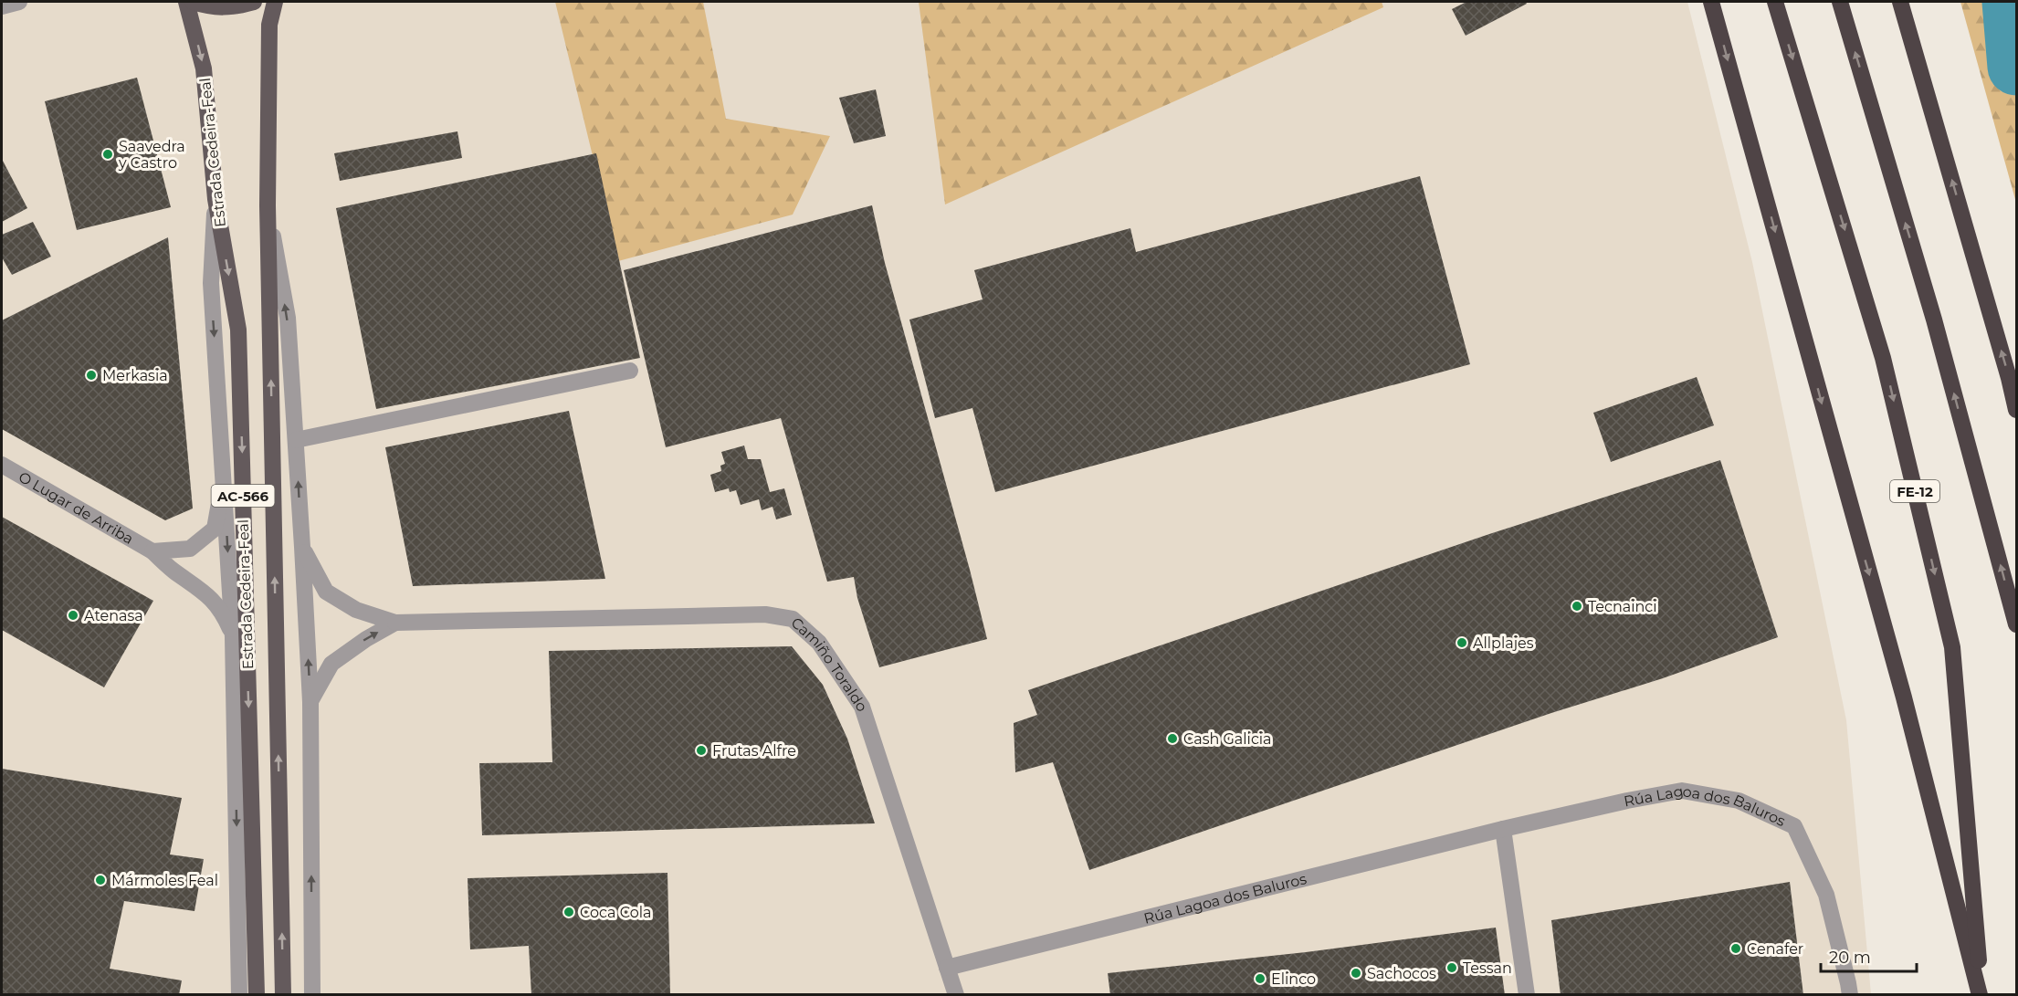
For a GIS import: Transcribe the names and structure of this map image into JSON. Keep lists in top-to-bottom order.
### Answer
{
  "streets": {
    "highway": ["FE-12"],
    "main road": ["Estrada Cedeira-Feal", "AC-566"],
    "street": ["O Lugar de Arriba", "Camiño Toraldo", "Rúa Lagoa dos Baluros"]
  },
  "crossings": [
    ["Camiño Toraldo", "Rúa Lagoa dos Baluros"]
  ],
  "places": [
    "Saavedra y Castro",
    "Merkasia",
    "Tecnainci",
    "Atenasa",
    "Allplajes",
    "Cash Galicia",
    "Frutas Alfre",
    "Mármoles Feal",
    "Coca Cola",
    "Cenafer",
    "Tessan",
    "Sachocos",
    "Elinco"
  ],
  "scale_bar": "20 m"
}
